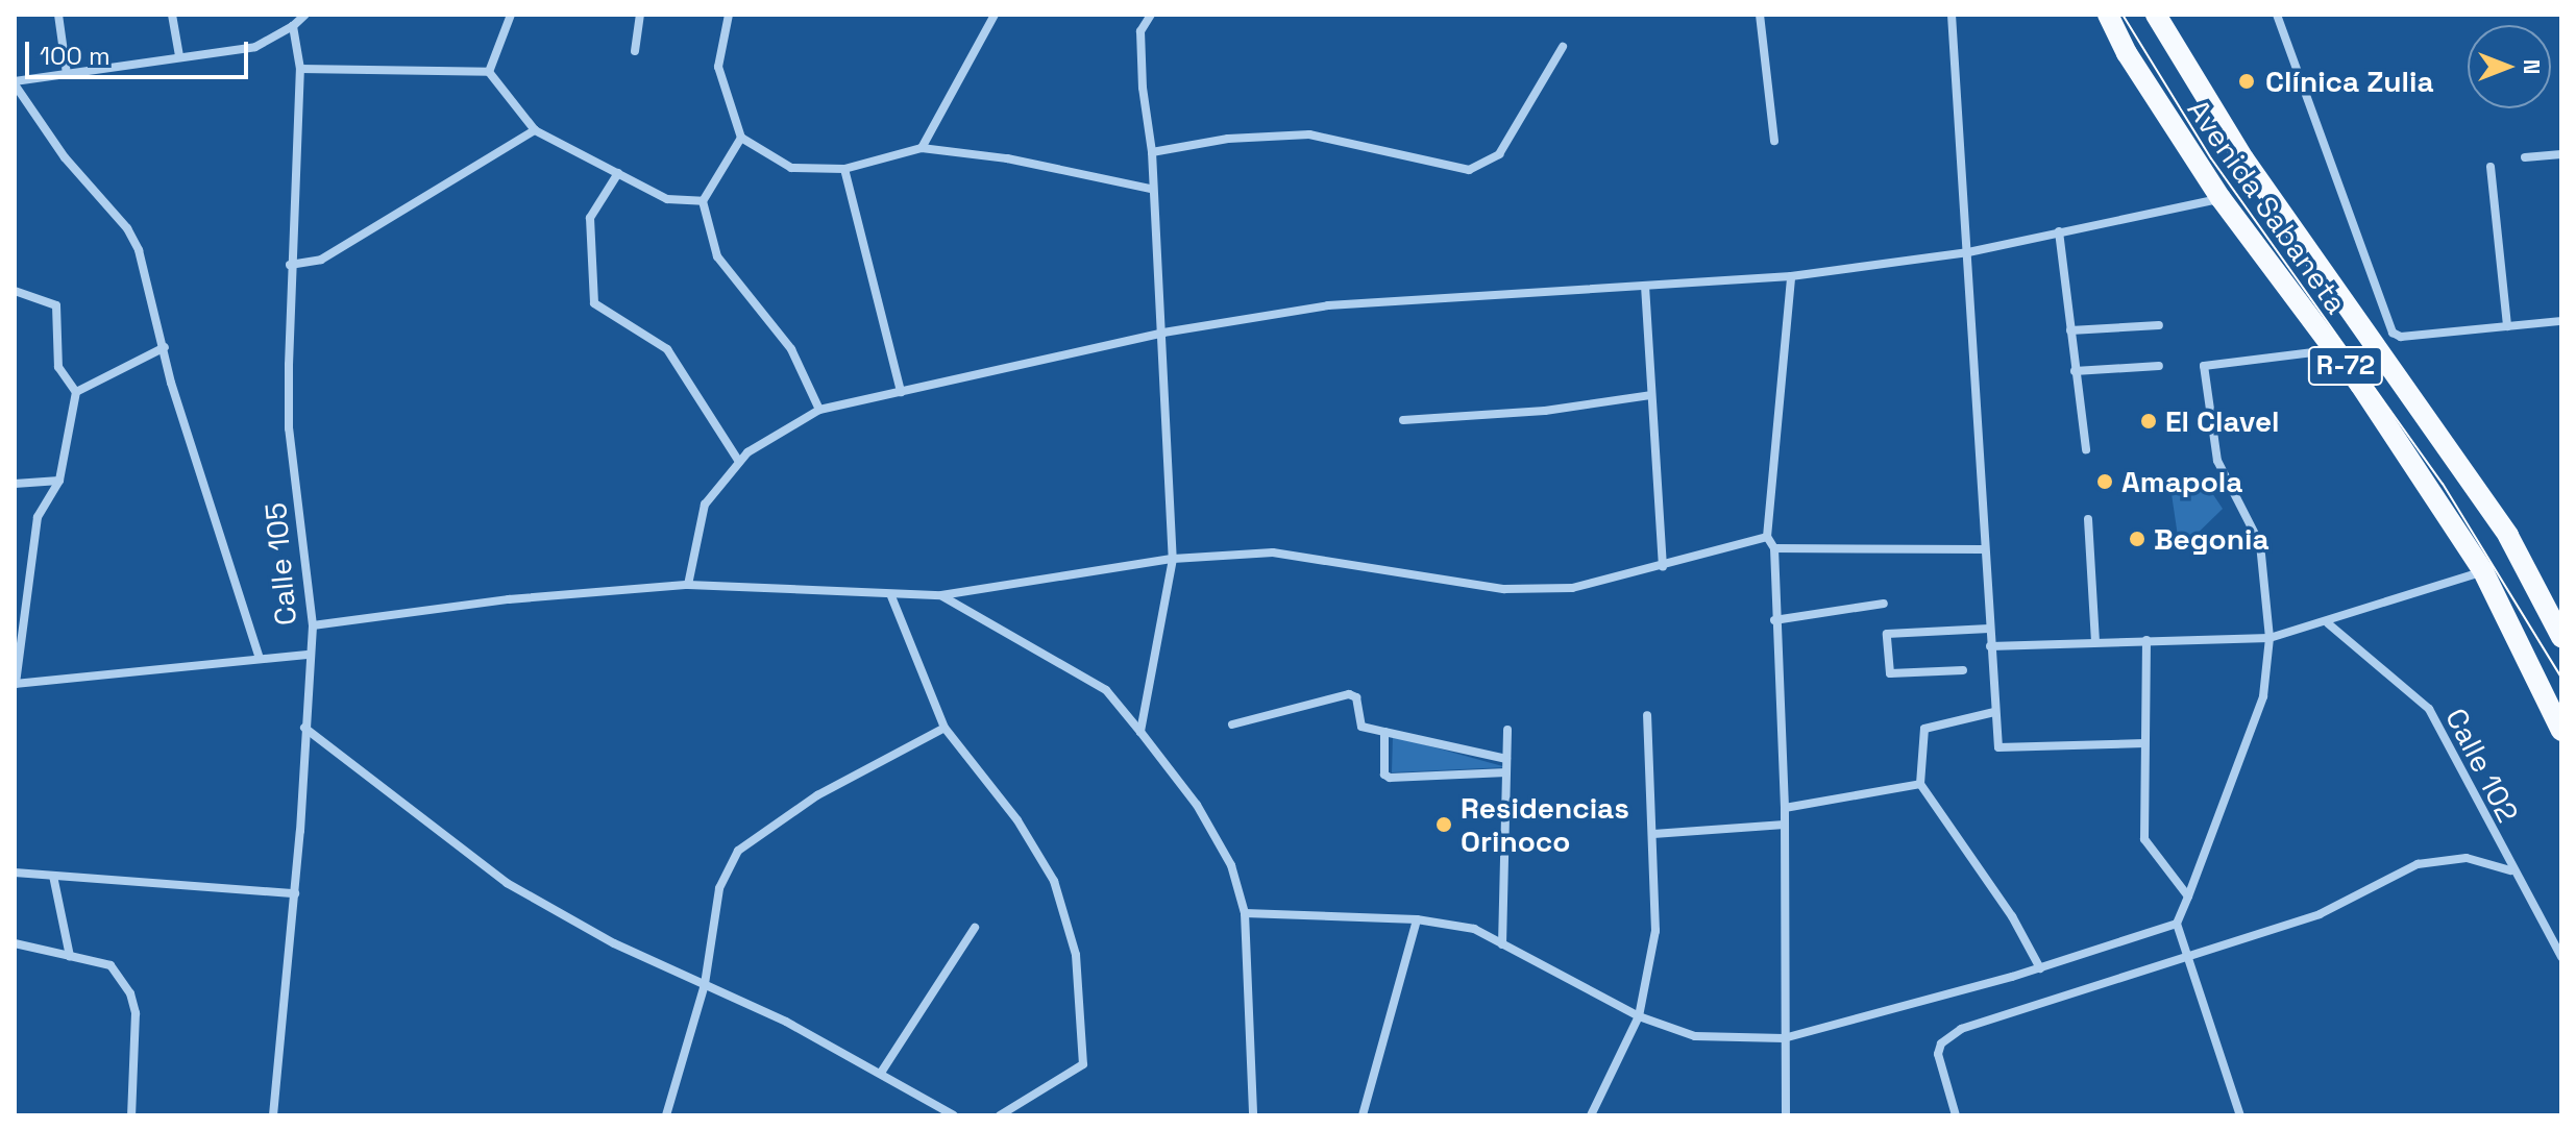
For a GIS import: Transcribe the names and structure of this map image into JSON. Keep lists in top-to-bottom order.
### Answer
{
  "streets": {
    "main road": ["Avenida Sabaneta", "R-72"],
    "street": ["Calle 105", "Calle 102"]
  },
  "places": [
    "Clínica Zulia",
    "El Clavel",
    "Amapola",
    "Begonia",
    "Residencias Orinoco"
  ],
  "scale_bar": "100 m",
  "north": "right"
}
